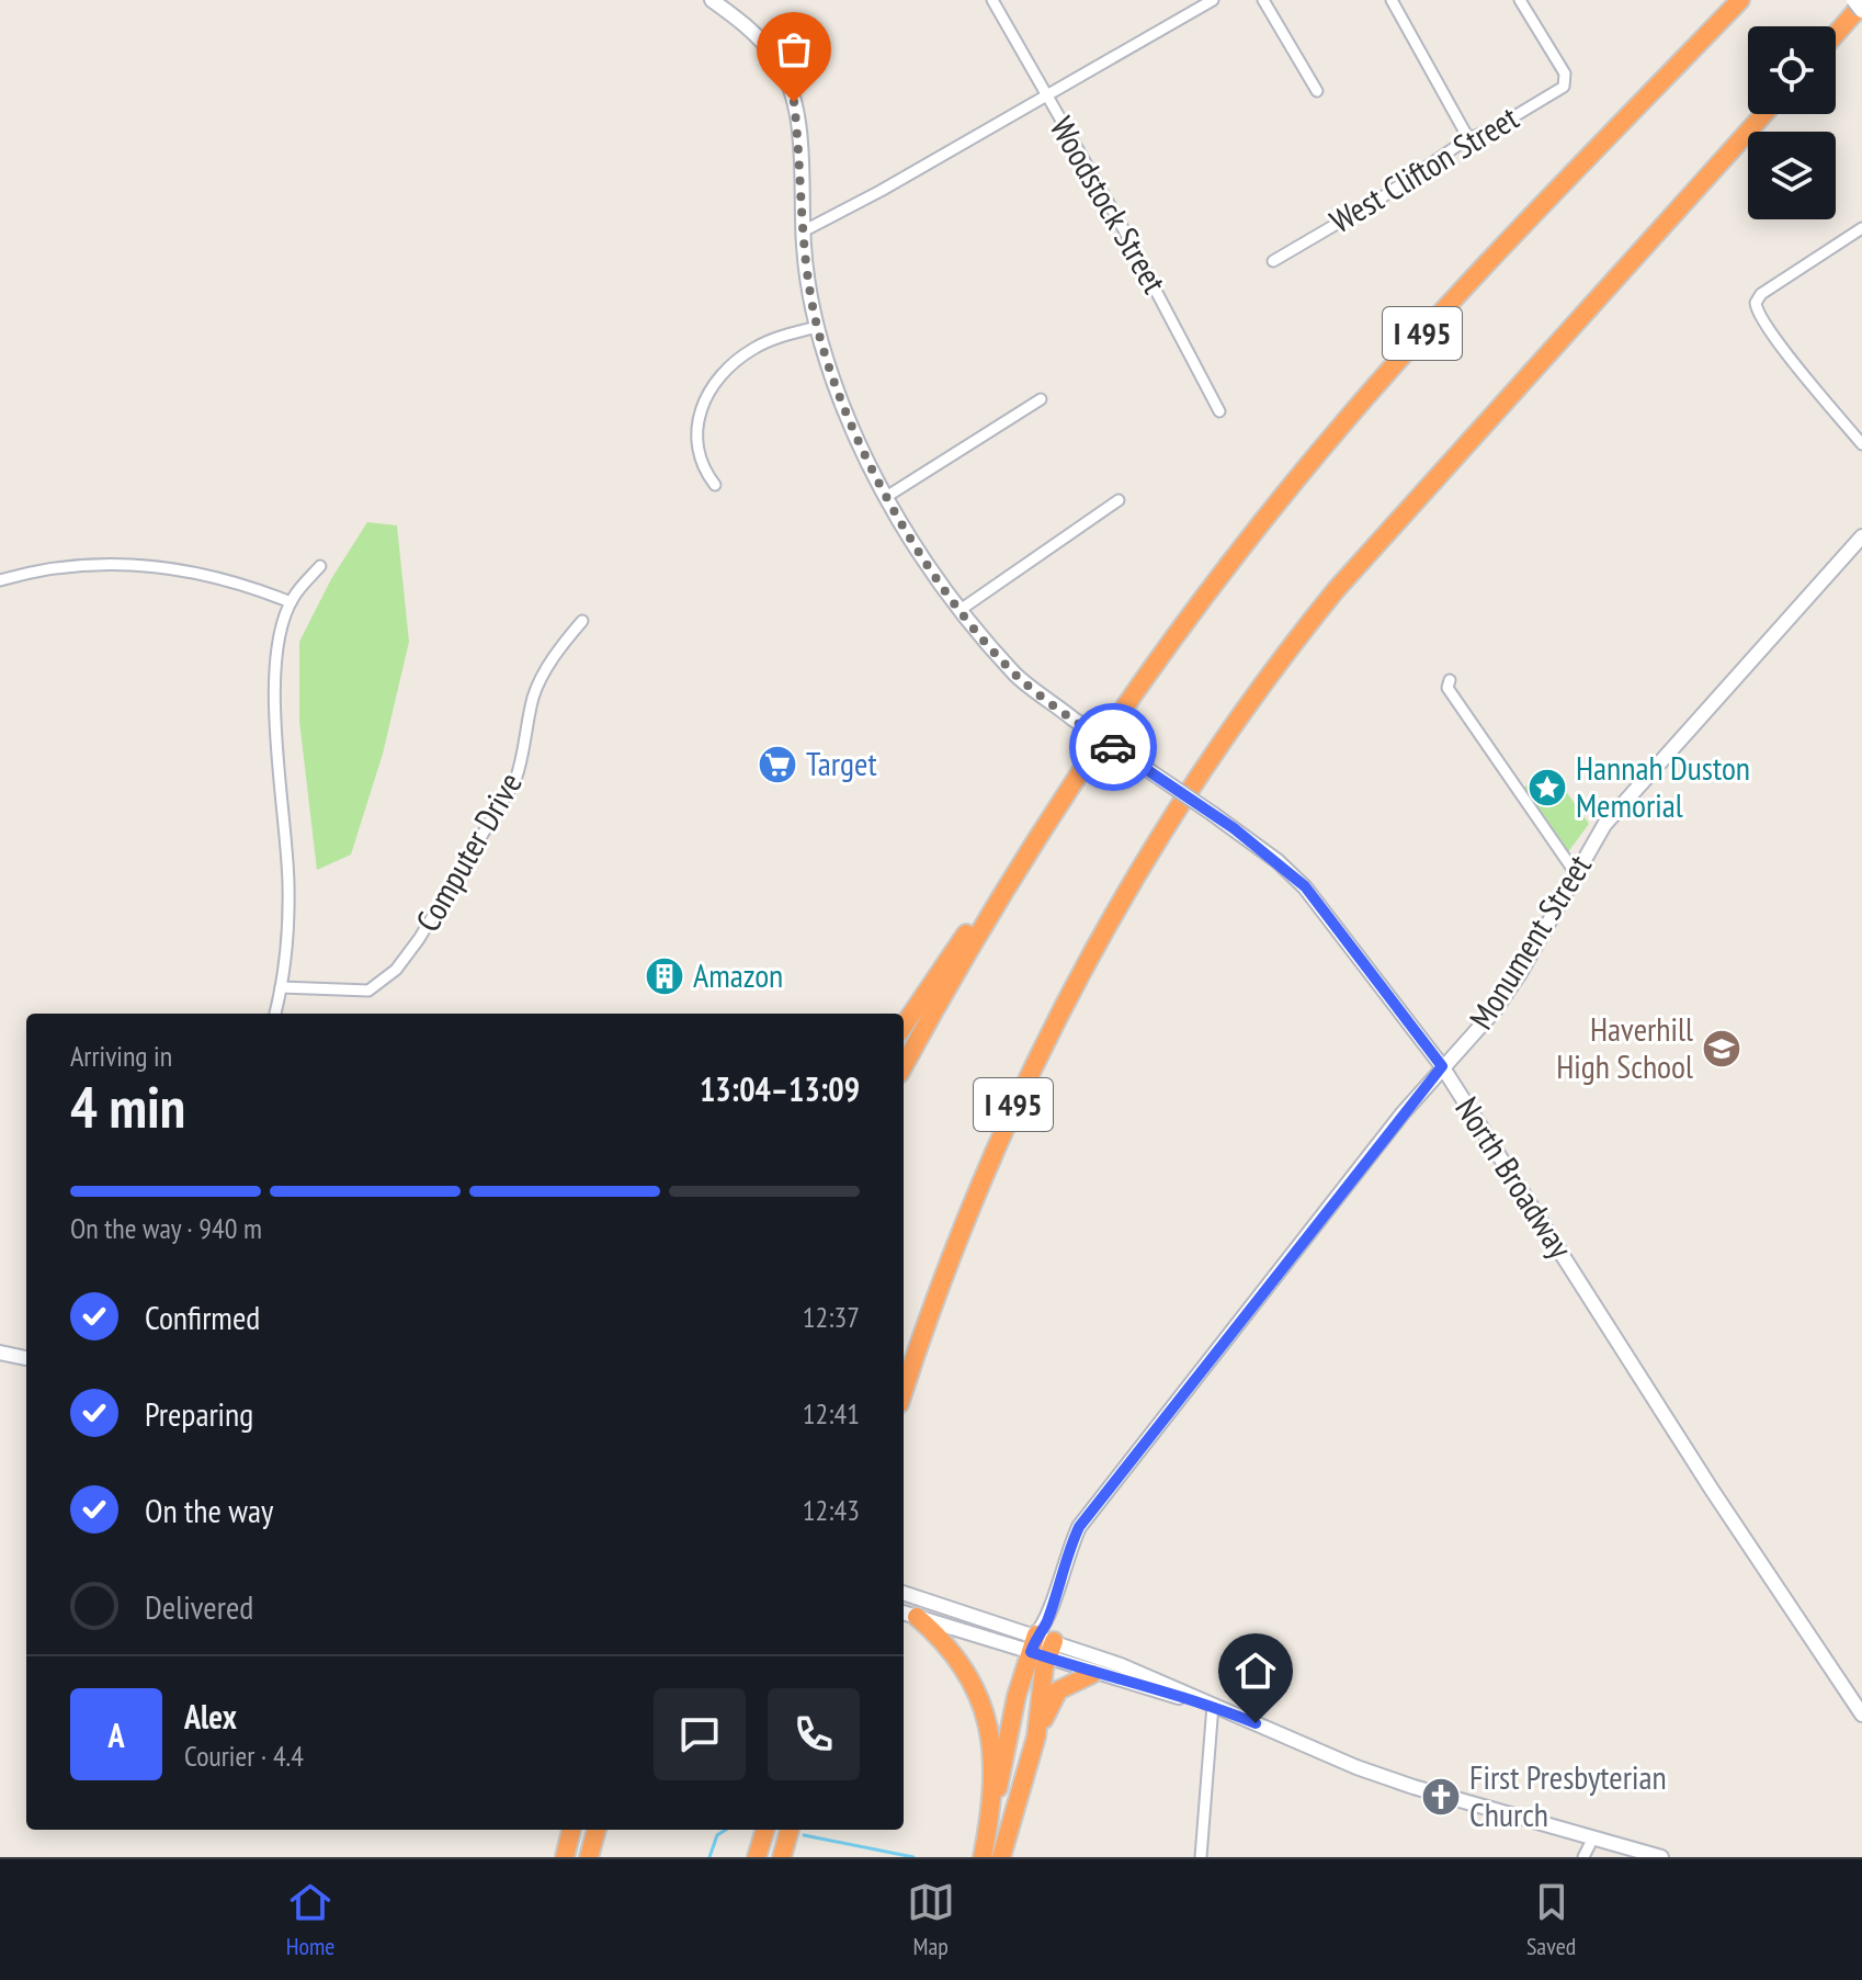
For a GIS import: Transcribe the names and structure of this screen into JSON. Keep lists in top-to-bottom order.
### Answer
{
  "streets": {
    "highway": ["I 495"],
    "main road": ["Monument Street", "North Broadway"],
    "street": ["West Clifton Street", "Woodstock Street", "Computer Drive"]
  },
  "crossings": [
    ["Monument Street", "North Broadway"]
  ],
  "places": {
    "supermarket": ["Target"],
    "place": ["Hannah Duston Memorial"],
    "building": ["Amazon"],
    "school or university": ["Haverhill High School"],
    "church": ["First Presbyterian Church"]
  },
  "page": {
    "heading": ["4 min", "Arriving in", "13:04–13:09"],
    "panel": ["Alex", "Courier · 4.4"],
    "bar": "On the way · 940 m",
    "list": [
      ["Confirmed", "12:37"],
      ["Preparing", "12:41"],
      ["On the way", "12:43"],
      "Delivered"
    ],
    "round": "A",
    "tabs": ["Home", "Map", "Saved"]
  }
}
